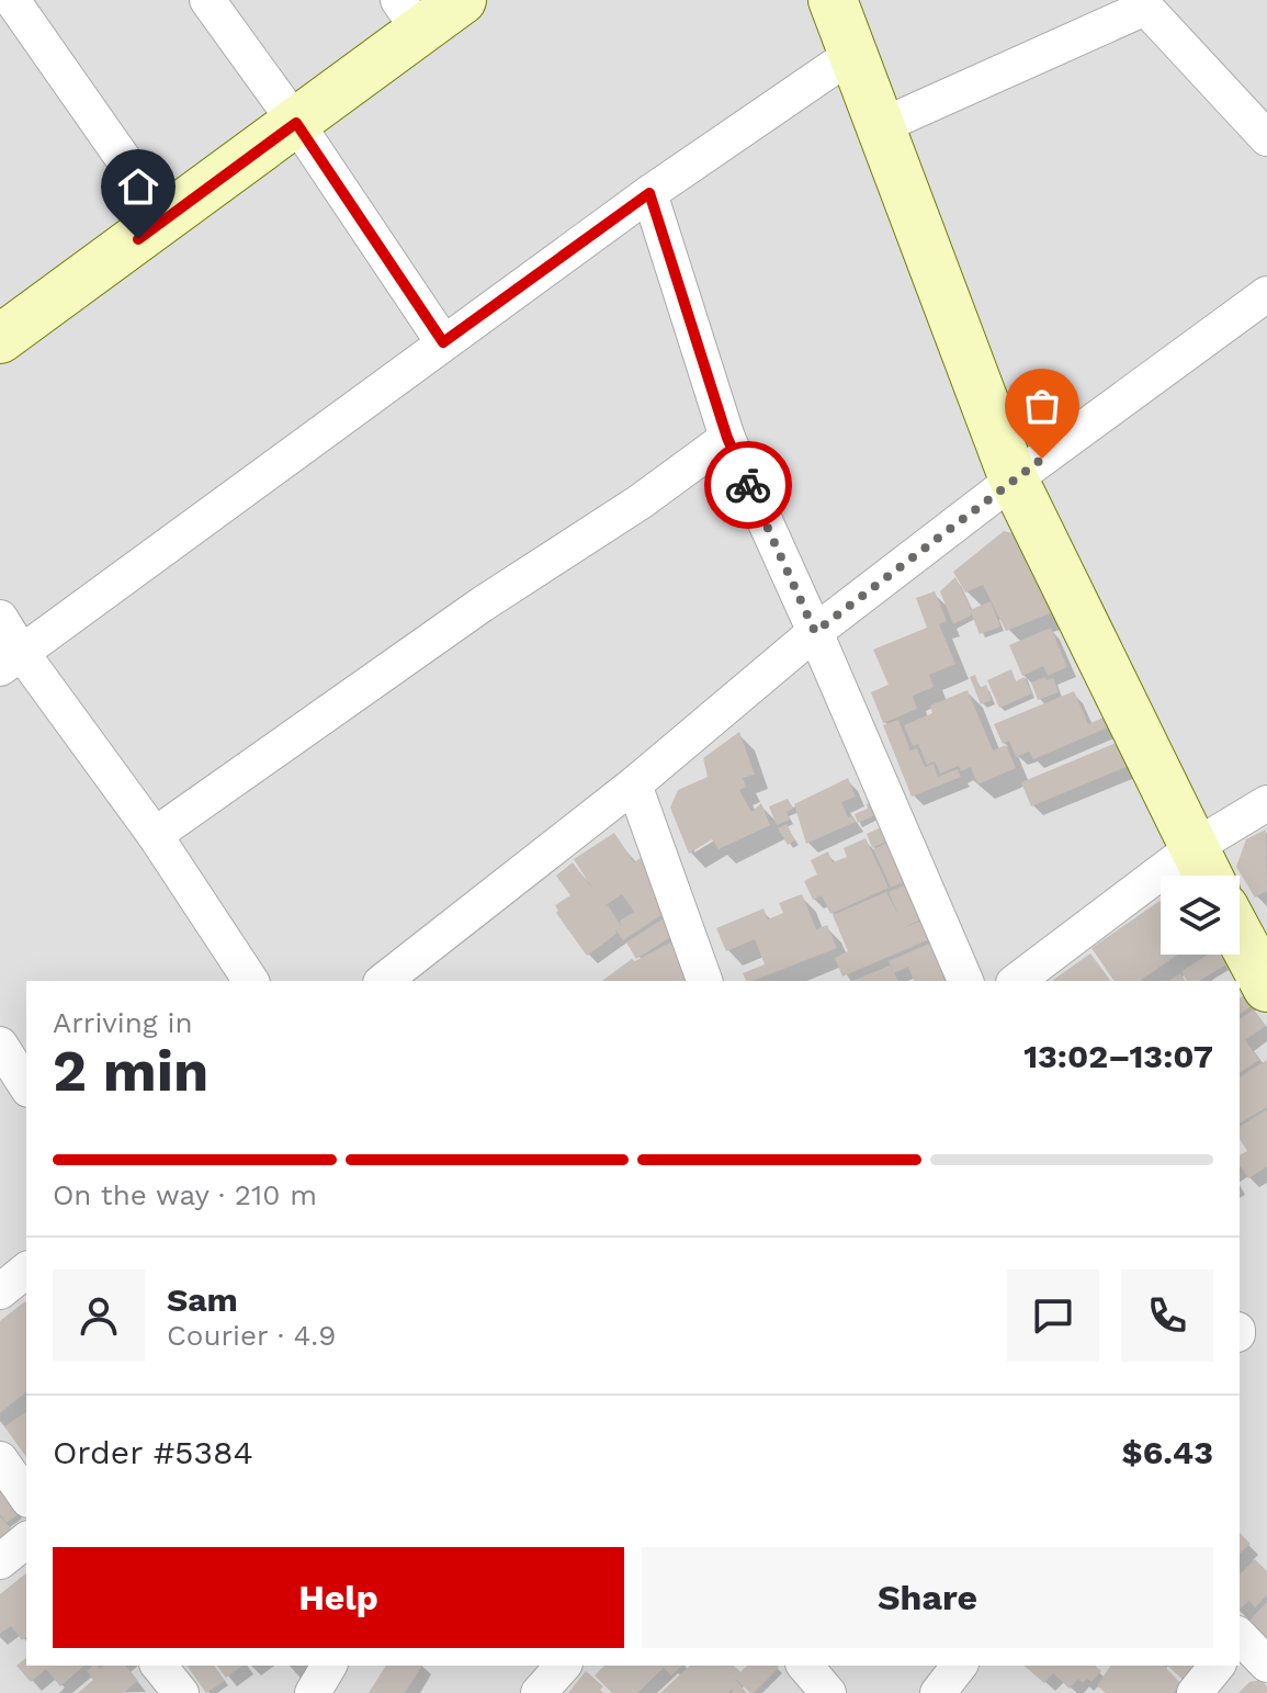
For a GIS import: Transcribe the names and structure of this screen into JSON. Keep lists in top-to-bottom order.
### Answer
{
  "page": {
    "heading": ["2 min", "Arriving in", "13:02–13:07"],
    "panel": [
      "Sam",
      "Courier · 4.9",
      "Order #5384",
      "$6.43"
    ],
    "bar": "On the way · 210 m",
    "buttons": ["Help", "Share"]
  }
}
